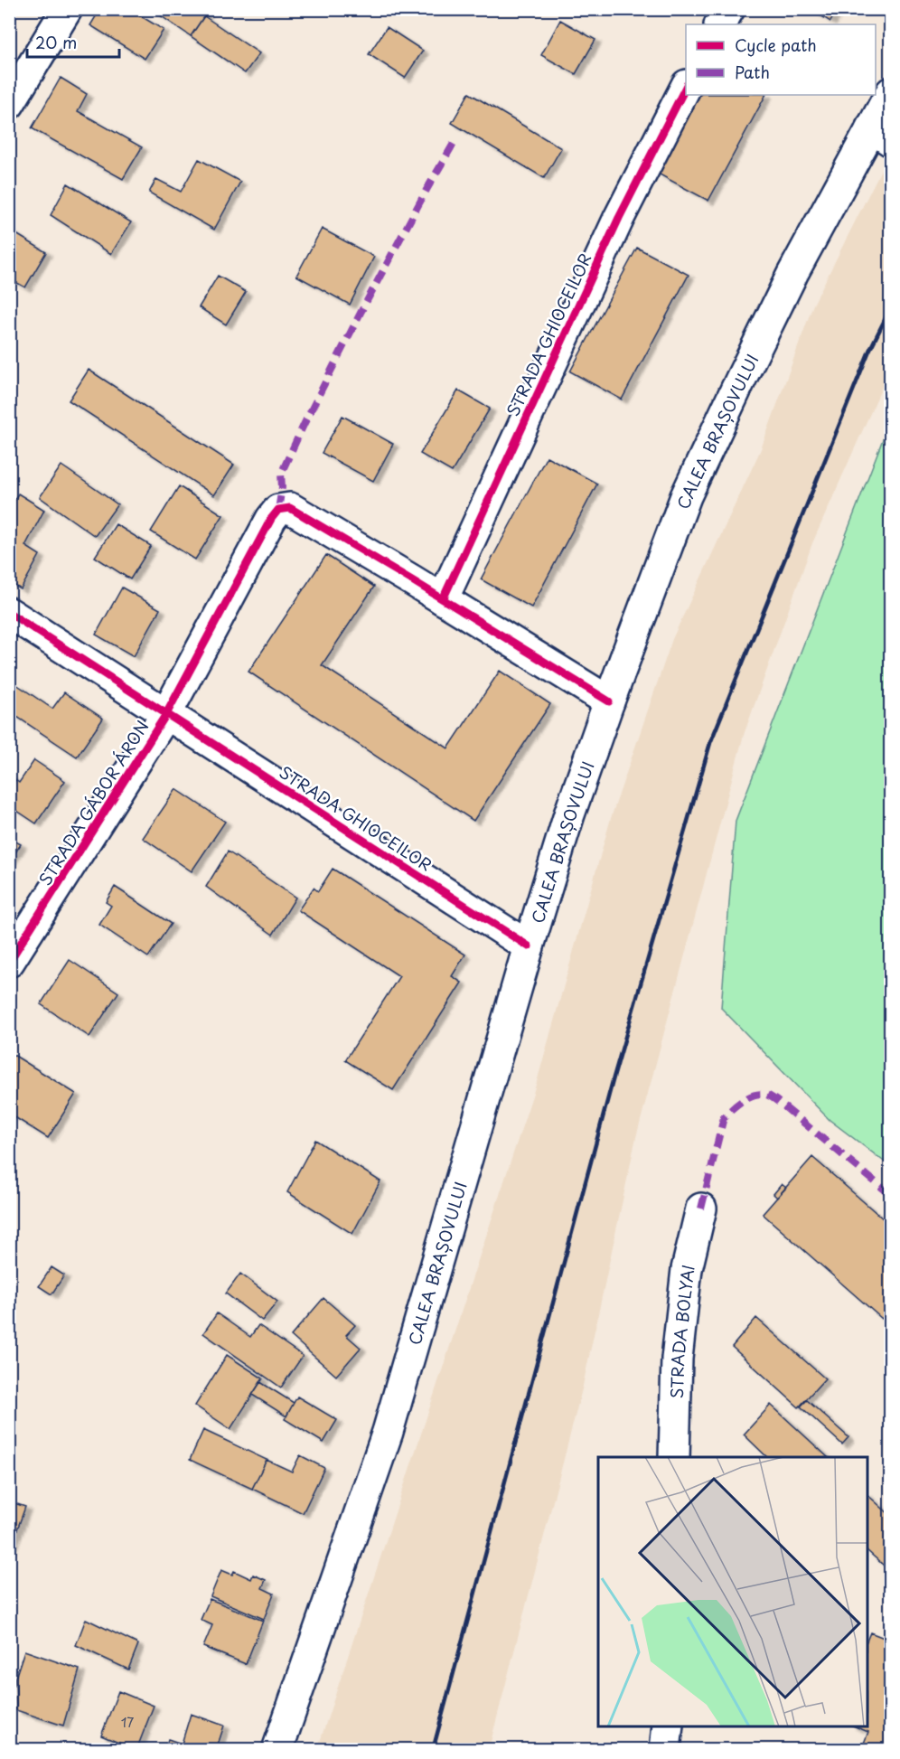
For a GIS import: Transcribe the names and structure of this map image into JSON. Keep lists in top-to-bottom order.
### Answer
{
  "streets": {
    "street": [
      "STRADA GHIOCEILOR",
      "CALEA BRAȘOVULUI",
      "STRADA GÁBOR ÁRON",
      "STRADA BOLYAI"
    ]
  },
  "crossings": [
    ["STRADA GHIOCEILOR", "CALEA BRAȘOVULUI"],
    ["STRADA GHIOCEILOR", "STRADA GÁBOR ÁRON"]
  ],
  "house_numbers": ["17"],
  "legend": ["Cycle path", "Path"],
  "scale_bar": "20 m"
}
